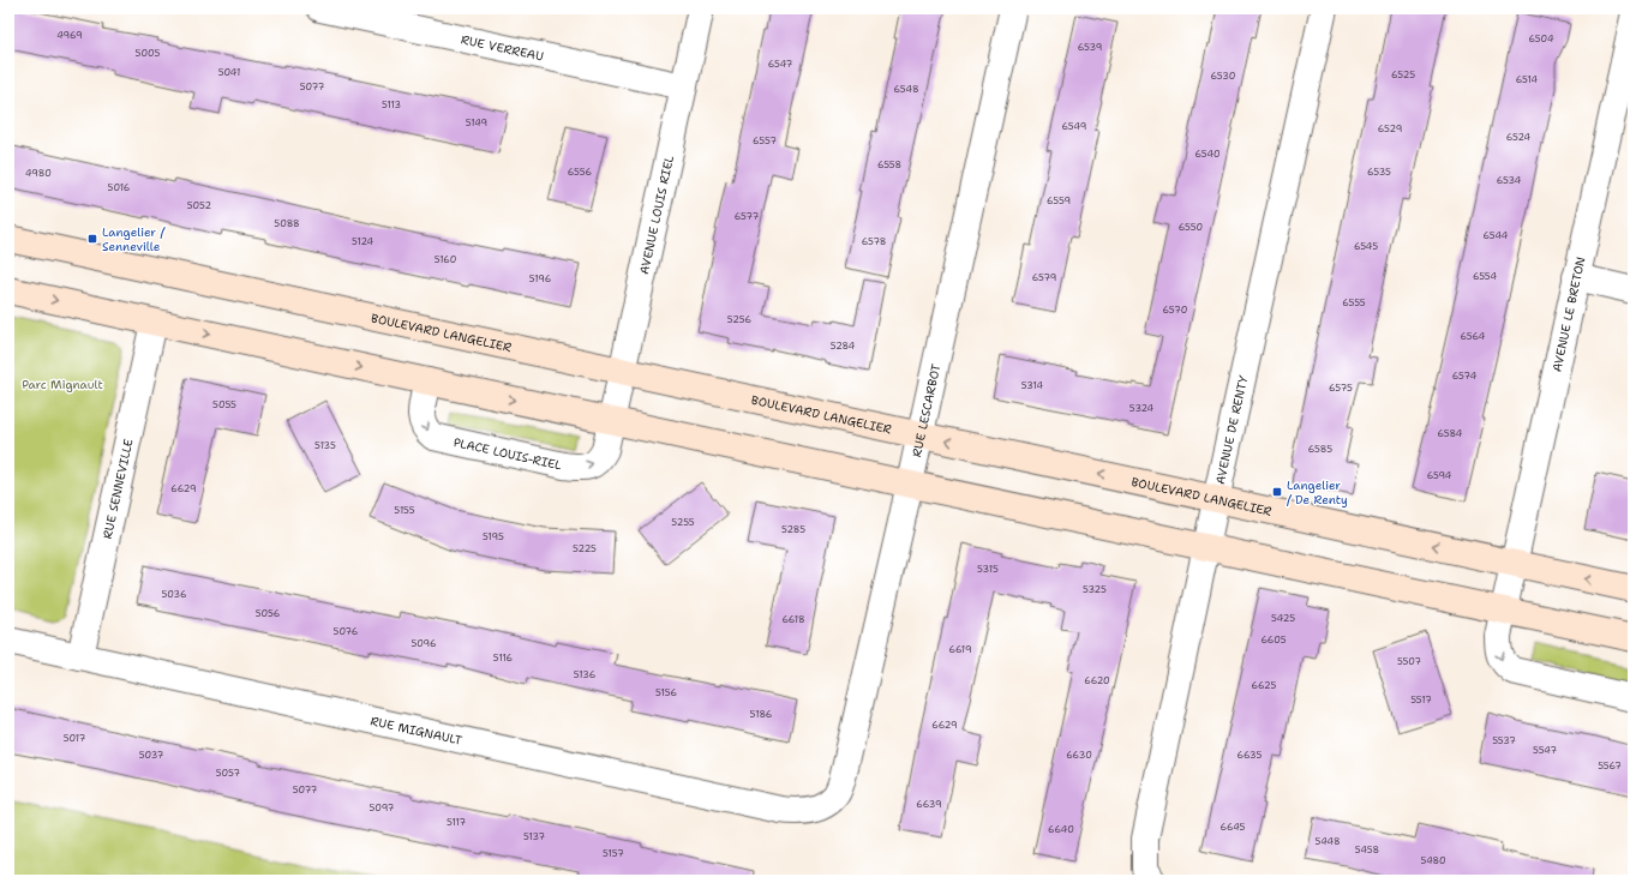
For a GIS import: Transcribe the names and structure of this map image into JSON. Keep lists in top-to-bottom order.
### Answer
{
  "streets": {
    "main road": ["BOULEVARD LANGELIER"],
    "street": [
      "RUE VERREAU",
      "AVENUE LOUIS RIEL",
      "AVENUE LE BRETON",
      "RUE LESCARBOT",
      "AVENUE DE RENTY",
      "PLACE LOUIS-RIEL",
      "RUE SENNEVILLE",
      "RUE MIGNAULT"
    ]
  },
  "crossings": [
    ["RUE VERREAU", "AVENUE LOUIS RIEL"],
    ["AVENUE LOUIS RIEL", "BOULEVARD LANGELIER"],
    ["AVENUE LOUIS RIEL", "PLACE LOUIS-RIEL"],
    ["AVENUE LE BRETON", "BOULEVARD LANGELIER"],
    ["BOULEVARD LANGELIER", "RUE LESCARBOT"],
    ["BOULEVARD LANGELIER", "AVENUE DE RENTY"],
    ["RUE LESCARBOT", "RUE MIGNAULT"],
    ["RUE SENNEVILLE", "RUE MIGNAULT"]
  ],
  "parks": ["Parc Mignault"],
  "places": {
    "transit": ["Langelier / Senneville", "Langelier / De Renty"]
  },
  "house_numbers": [
    "4969",
    "6504",
    "6539",
    "5005",
    "6547",
    "5041",
    "6525",
    "6530",
    "6514",
    "5077",
    "6548",
    "5113",
    "5149",
    "6549",
    "6529",
    "6524",
    "6557",
    "6540",
    "6558",
    "6556",
    "6535",
    "4980",
    "6534",
    "5016",
    "6559",
    "5052",
    "6577",
    "5088",
    "6550",
    "6544",
    "5124",
    "6578",
    "6545",
    "5160",
    "6554",
    "6579",
    "5196",
    "6555",
    "6570",
    "5256",
    "6564",
    "5284",
    "6574",
    "5314",
    "6575",
    "5055",
    "5324",
    "6584",
    "5135",
    "6585",
    "6594",
    "6629",
    "5155",
    "5255",
    "5285",
    "5195",
    "5225",
    "5315",
    "5325",
    "5036",
    "5056",
    "5425",
    "6618",
    "5076",
    "6605",
    "5096",
    "6619",
    "5116",
    "5507",
    "5136",
    "6620",
    "6625",
    "5156",
    "5517",
    "5186",
    "6629",
    "5017",
    "5537",
    "5547",
    "5037",
    "6630",
    "6635",
    "5567",
    "5057",
    "5077",
    "6639",
    "5097",
    "5117",
    "6645",
    "6640",
    "5137",
    "5448",
    "5458",
    "5157",
    "5480"
  ]
}
